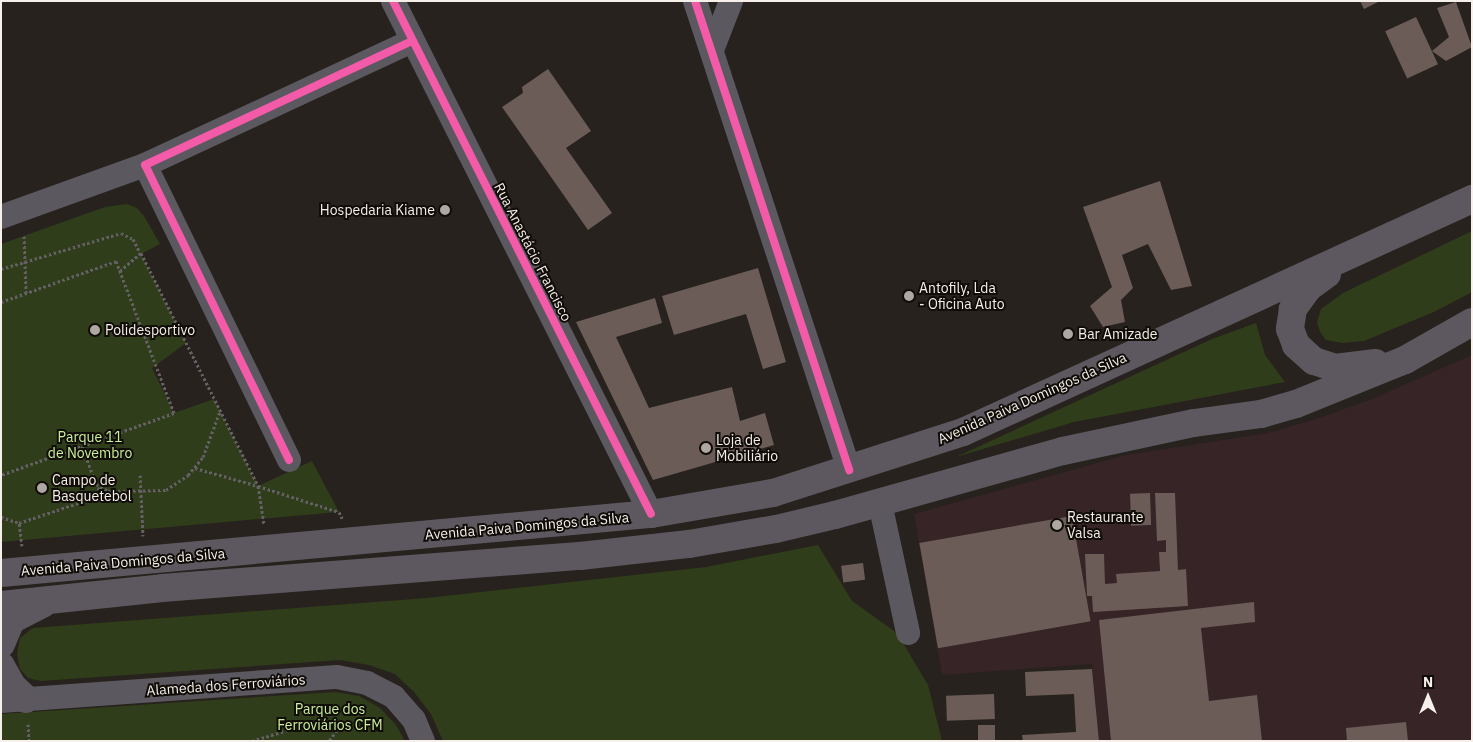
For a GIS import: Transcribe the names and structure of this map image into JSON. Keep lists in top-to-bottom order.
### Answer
{
  "streets": {
    "main road": ["Avenida Paiva Domingos da Silva"],
    "street": ["Rua Anastácio Francisco", "Alameda dos Ferroviários"]
  },
  "crossings": [
    ["Rua Anastácio Francisco", "Avenida Paiva Domingos da Silva"]
  ],
  "parks": ["Parque 11 de Novembro", "Parque dos Ferroviários CFM"],
  "places": [
    "Hospedaria Kiame",
    "Antofily, Lda - Oficina Auto",
    "Polidesportivo",
    "Bar Amizade",
    "Loja de Mobiliário",
    "Campo de Basquetebol",
    "Restaurante Valsa"
  ],
  "north": "top"
}
